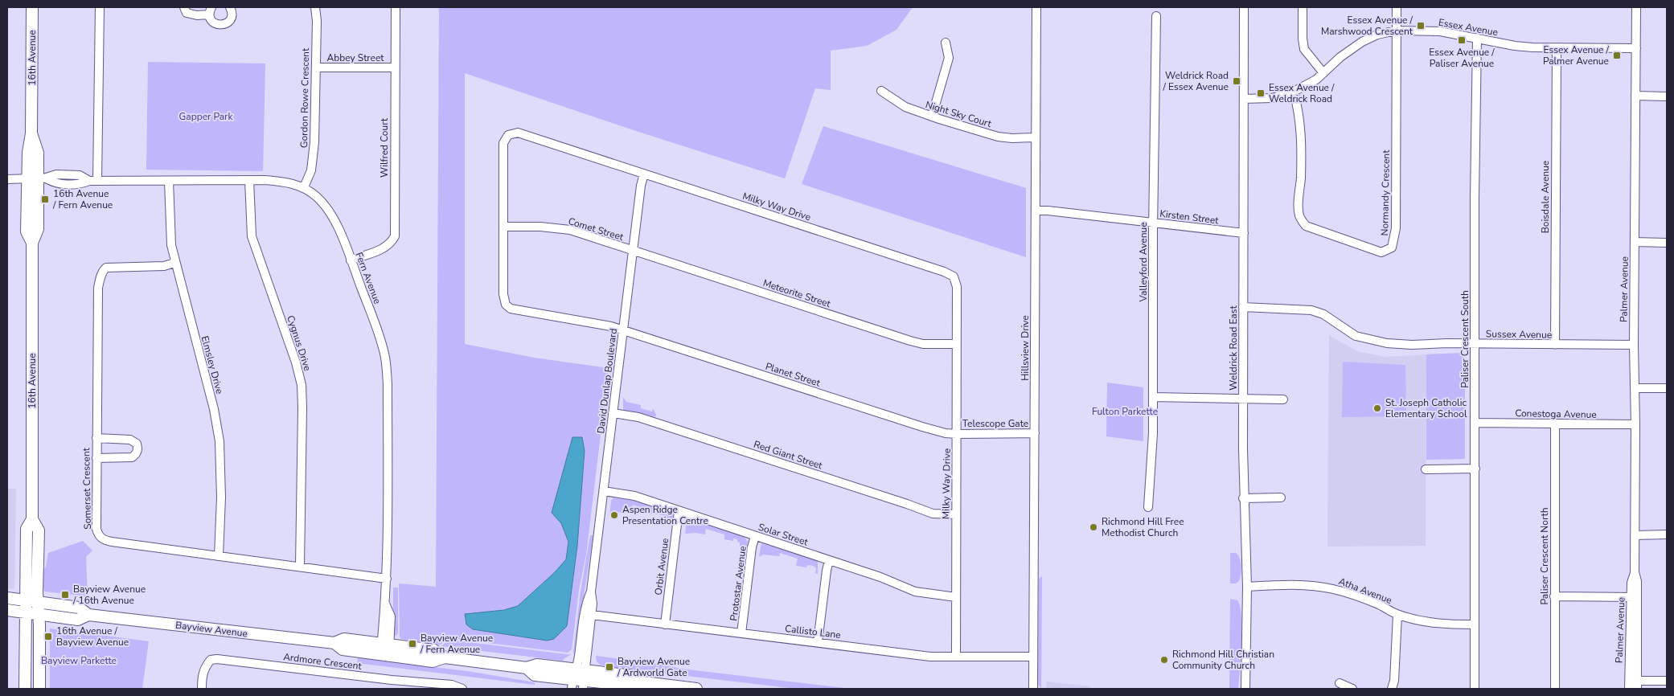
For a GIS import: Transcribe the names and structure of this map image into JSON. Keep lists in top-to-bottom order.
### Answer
{
  "streets": {
    "main road": ["16th Avenue", "Bayview Avenue"],
    "street": [
      "Essex Avenue",
      "Abbey Street",
      "Gordon Rowe Crescent",
      "Night Sky Court",
      "Wilfred Court",
      "Normandy Crescent",
      "Boisdale Avenue",
      "Milky Way Drive",
      "Kirsten Street",
      "Comet Street",
      "Valleyford Avenue",
      "Fern Avenue",
      "Palmer Avenue",
      "Meteorite Street",
      "Sussex Avenue",
      "Paliser Crescent South",
      "Cygnus Drive",
      "Hillsview Drive",
      "Weldrick Road East",
      "Elmsley Drive",
      "Planet Street",
      "David Dunlap Boulevard",
      "Conestoga Avenue",
      "Telescope Gate",
      "Red Giant Street",
      "Somerset Crescent",
      "Solar Street",
      "Paliser Crescent North",
      "Orbit Avenue",
      "Protostar Avenue",
      "Atha Avenue",
      "Callisto Lane",
      "Ardmore Crescent"
    ]
  },
  "crossings": [
    ["Essex Avenue", "Normandy Crescent"],
    ["Essex Avenue", "Boisdale Avenue"],
    ["Essex Avenue", "Palmer Avenue"],
    ["Essex Avenue", "Paliser Crescent South"],
    ["Essex Avenue", "Weldrick Road East"],
    ["16th Avenue", "Fern Avenue"],
    ["16th Avenue", "Bayview Avenue"],
    ["Abbey Street", "Gordon Rowe Crescent"],
    ["Abbey Street", "Wilfred Court"],
    ["Gordon Rowe Crescent", "Fern Avenue"],
    ["Night Sky Court", "Hillsview Drive"],
    ["Wilfred Court", "Fern Avenue"],
    ["Boisdale Avenue", "Sussex Avenue"],
    ["Milky Way Drive", "Comet Street"],
    ["Milky Way Drive", "Meteorite Street"],
    ["Milky Way Drive", "Planet Street"],
    ["Milky Way Drive", "David Dunlap Boulevard"],
    ["Milky Way Drive", "Telescope Gate"],
    ["Milky Way Drive", "Red Giant Street"],
    ["Milky Way Drive", "Solar Street"],
    ["Milky Way Drive", "Callisto Lane"],
    ["Kirsten Street", "Valleyford Avenue"],
    ["Kirsten Street", "Hillsview Drive"],
    ["Kirsten Street", "Weldrick Road East"],
    ["Comet Street", "Meteorite Street"],
    ["Comet Street", "David Dunlap Boulevard"],
    ["Fern Avenue", "Cygnus Drive"],
    ["Fern Avenue", "Elmsley Drive"],
    ["Fern Avenue", "Somerset Crescent"],
    ["Fern Avenue", "Bayview Avenue"],
    ["Palmer Avenue", "Sussex Avenue"],
    ["Palmer Avenue", "Conestoga Avenue"],
    ["Meteorite Street", "David Dunlap Boulevard"],
    ["Sussex Avenue", "Paliser Crescent South"],
    ["Sussex Avenue", "Weldrick Road East"],
    ["Paliser Crescent South", "Conestoga Avenue"],
    ["Paliser Crescent South", "Atha Avenue"],
    ["Cygnus Drive", "Somerset Crescent"],
    ["Hillsview Drive", "Telescope Gate"],
    ["Hillsview Drive", "Callisto Lane"],
    ["Weldrick Road East", "Atha Avenue"],
    ["Elmsley Drive", "Somerset Crescent"],
    ["Planet Street", "David Dunlap Boulevard"],
    ["Planet Street", "Telescope Gate"],
    ["David Dunlap Boulevard", "Red Giant Street"],
    ["David Dunlap Boulevard", "Solar Street"],
    ["David Dunlap Boulevard", "Bayview Avenue"],
    ["David Dunlap Boulevard", "Callisto Lane"],
    ["Conestoga Avenue", "Paliser Crescent North"],
    ["Solar Street", "Orbit Avenue"],
    ["Solar Street", "Protostar Avenue"],
    ["Orbit Avenue", "Callisto Lane"],
    ["Protostar Avenue", "Callisto Lane"]
  ],
  "parks": ["Gapper Park", "Fulton Parkette", "Bayview Parkette"],
  "places": {
    "transit": [
      "Essex Avenue / Marshwood Crescent",
      "Essex Avenue / Paliser Avenue",
      "Essex Avenue / Palmer Avenue",
      "Weldrick Road / Essex Avenue",
      "Essex Avenue / Weldrick Road",
      "16th Avenue / Fern Avenue",
      "Bayview Avenue / 16th Avenue",
      "16th Avenue / Bayview Avenue",
      "Bayview Avenue / Fern Avenue",
      "Bayview Avenue / Ardworld Gate"
    ],
    "other": [
      "St. Joseph Catholic Elementary School",
      "Aspen Ridge Presentation Centre",
      "Richmond Hill Free Methodist Church",
      "Richmond Hill Christian Community Church"
    ]
  }
}
